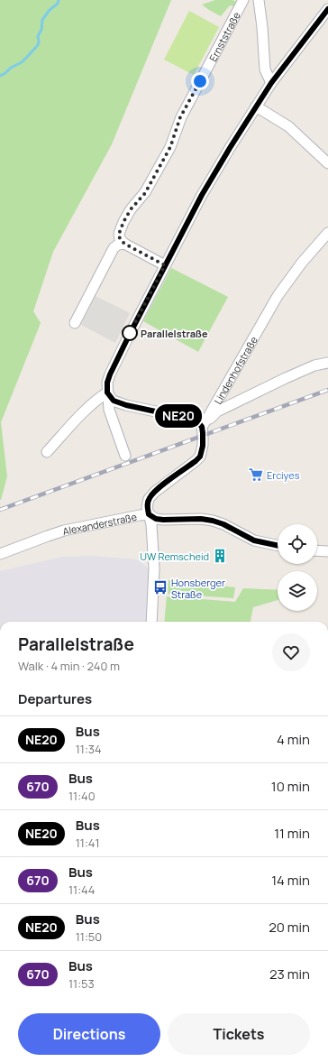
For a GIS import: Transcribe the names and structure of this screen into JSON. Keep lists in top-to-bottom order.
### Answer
{
  "streets": {
    "street": ["Ernststraße", "Lindenhofstraße", "Alexanderstraße"]
  },
  "places": {
    "other": ["Parallelstraße"],
    "supermarket": ["Erciyes"],
    "building": ["UW Remscheid"],
    "bus stop": ["Honsberger Straße"]
  },
  "lines": ["bus line NE20"],
  "page": {
    "on_map": "NE20",
    "heading": [
      ["Parallelstraße", "Walk · 4 min · 240 m"],
      "Departures"
    ],
    "list": [
      {
        "mark": "NE20",
        "name": "Bus",
        "note": "11:34",
        "value": "4 min"
      },
      {
        "mark": "670",
        "name": "Bus",
        "note": "11:40",
        "value": "10 min"
      },
      {
        "mark": "NE20",
        "name": "Bus",
        "note": "11:41",
        "value": "11 min"
      },
      {
        "mark": "670",
        "name": "Bus",
        "note": "11:44",
        "value": "14 min"
      },
      {
        "mark": "NE20",
        "name": "Bus",
        "note": "11:50",
        "value": "20 min"
      },
      {
        "mark": "670",
        "name": "Bus",
        "note": "11:53",
        "value": "23 min"
      }
    ],
    "buttons": ["Directions", "Tickets"]
  }
}
